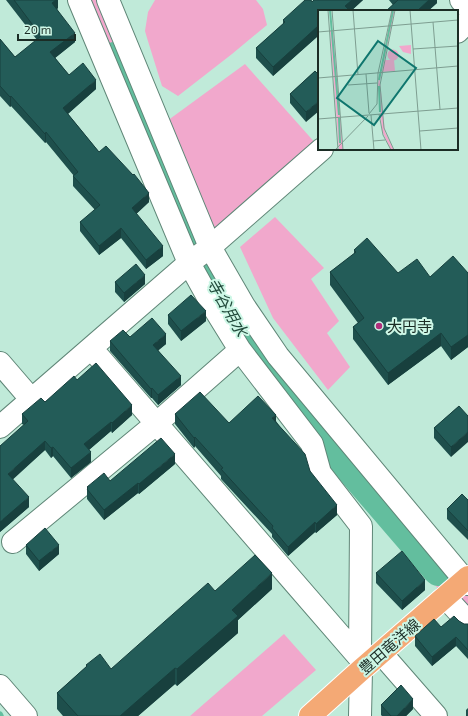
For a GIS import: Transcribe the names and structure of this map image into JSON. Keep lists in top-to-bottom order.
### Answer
{
  "streets": {
    "main road": ["豊田竜洋線"]
  },
  "water": ["寺谷用水"],
  "places": ["大円寺"],
  "scale_bar": "20 m"
}
